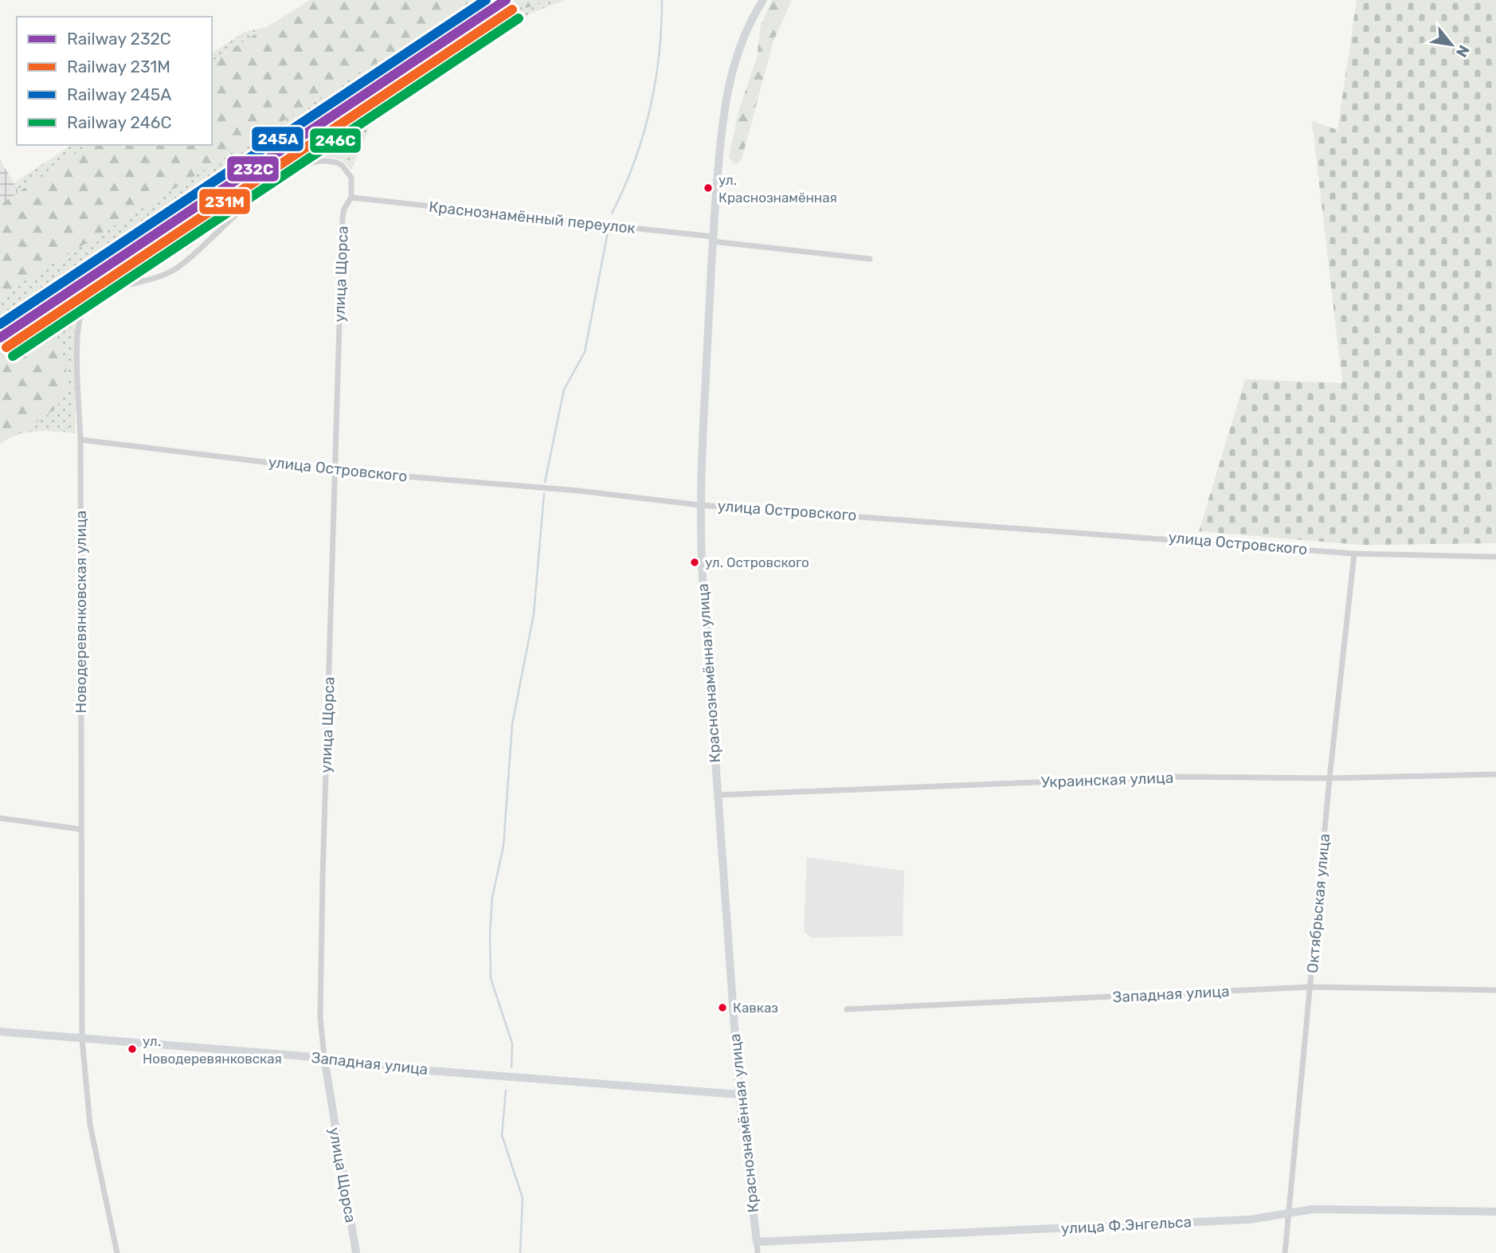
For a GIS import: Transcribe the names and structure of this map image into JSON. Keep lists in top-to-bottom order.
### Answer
{
  "streets": {
    "main road": [
      "улица Щорса",
      "Краснознамённая улица",
      "Западная улица",
      "улица Ф.Энгельса"
    ],
    "street": [
      "Краснознамённый переулок",
      "улица Островского",
      "Новодеревянковская улица",
      "Украинская улица",
      "Октябрьская улица"
    ]
  },
  "crossings": [
    ["Краснознамённый переулок", "улица Щорса"],
    ["Краснознамённый переулок", "Новодеревянковская улица"],
    ["Краснознамённый переулок", "Краснознамённая улица"],
    ["улица Щорса", "улица Островского"],
    ["улица Щорса", "Новодеревянковская улица"],
    ["улица Щорса", "Западная улица"],
    ["улица Островского", "Новодеревянковская улица"],
    ["улица Островского", "Краснознамённая улица"],
    ["улица Островского", "Октябрьская улица"],
    ["Новодеревянковская улица", "Западная улица"],
    ["Краснознамённая улица", "Украинская улица"],
    ["Краснознамённая улица", "Западная улица"],
    ["Краснознамённая улица", "улица Ф.Энгельса"],
    ["Украинская улица", "Октябрьская улица"],
    ["Октябрьская улица", "Западная улица"],
    ["Октябрьская улица", "улица Ф.Энгельса"]
  ],
  "places": [
    "ул. Краснознамённая",
    "ул. Островского",
    "Кавказ",
    "ул. Новодеревянковская"
  ],
  "lines": [
    "rail line 232C",
    "rail line 245А",
    "rail line 231М",
    "rail line 246С"
  ],
  "legend": [
    "Railway 232C",
    "Railway 231М",
    "Railway 245А",
    "Railway 246С"
  ],
  "north": "bottom right"
}
